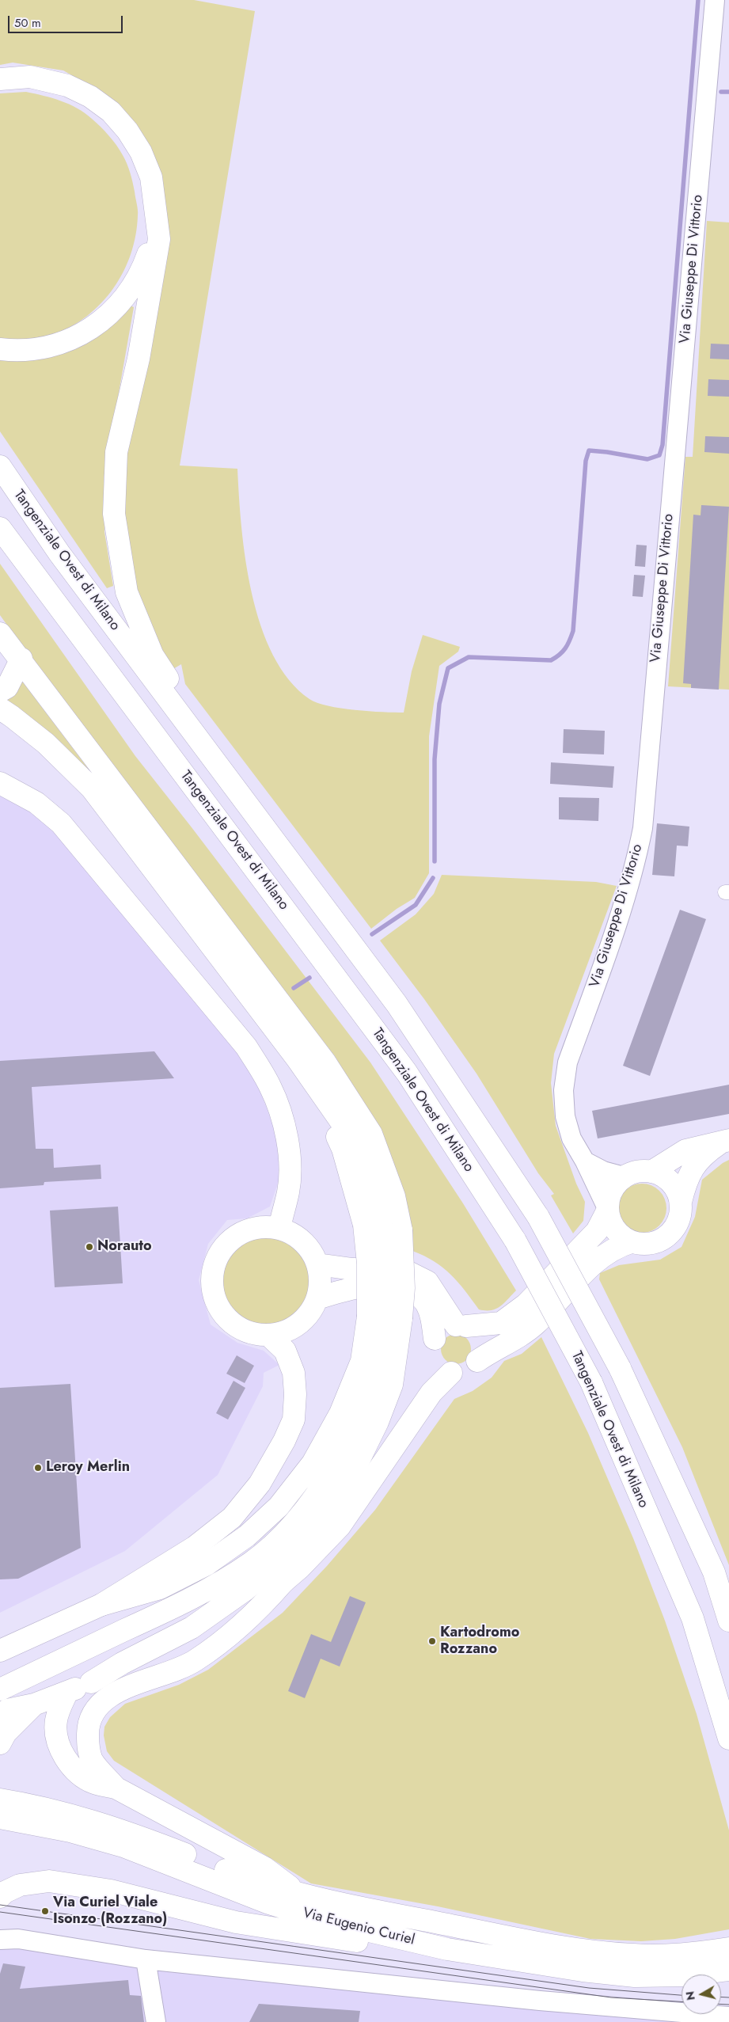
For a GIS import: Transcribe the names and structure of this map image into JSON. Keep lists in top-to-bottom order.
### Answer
{
  "streets": {
    "main road": ["Tangenziale Ovest di Milano", "Via Eugenio Curiel"],
    "street": ["Via Giuseppe Di Vittorio"]
  },
  "places": [
    "Norauto",
    "Leroy Merlin",
    "Kartodromo Rozzano",
    "Via Curiel Viale Isonzo (Rozzano)"
  ],
  "scale_bar": "50 m",
  "north": "left"
}
